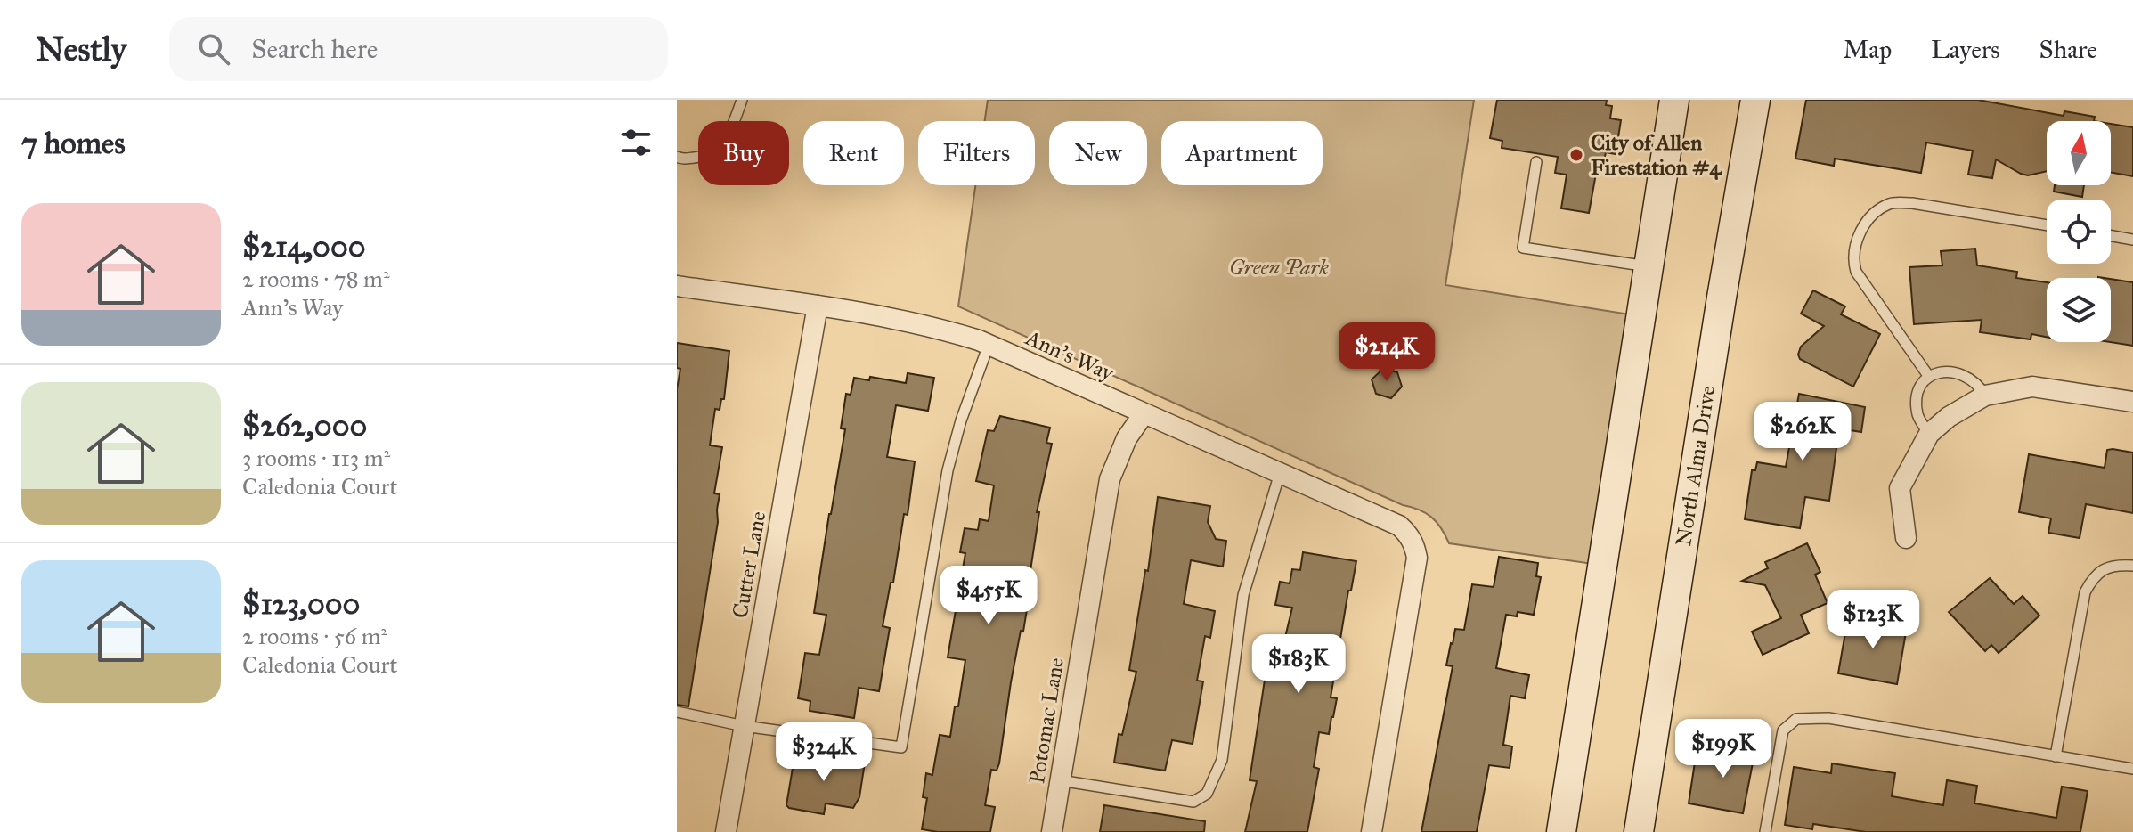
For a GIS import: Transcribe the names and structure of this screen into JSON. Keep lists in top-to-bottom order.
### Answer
{
  "streets": {
    "main road": ["North Alma Drive"],
    "street": ["Ann's Way", "Cutter Lane", "Potomac Lane"]
  },
  "crossings": [
    ["Ann's Way", "Cutter Lane"],
    ["Ann's Way", "Potomac Lane"]
  ],
  "parks": ["Green Park"],
  "places": ["City of Allen Firestation #4"],
  "north": "top",
  "page": {
    "header": "Nestly",
    "search": "Search here",
    "nav": ["Map", "Layers", "Share"],
    "heading": "7 homes",
    "chip": [
      "Buy",
      "Rent",
      "Filters",
      "New",
      "Apartment"
    ],
    "list": [
      {
        "name": "$214,000",
        "note": "2 rooms · 78 m² · Ann's Way"
      },
      {
        "name": "$262,000",
        "note": "3 rooms · 113 m² · Caledonia Court"
      },
      {
        "name": "$123,000",
        "note": "2 rooms · 56 m² · Caledonia Court"
      }
    ],
    "price": [
      "$214K",
      "$262K",
      "$455K",
      "$123K",
      "$183K",
      "$199K",
      "$324K"
    ]
  }
}
